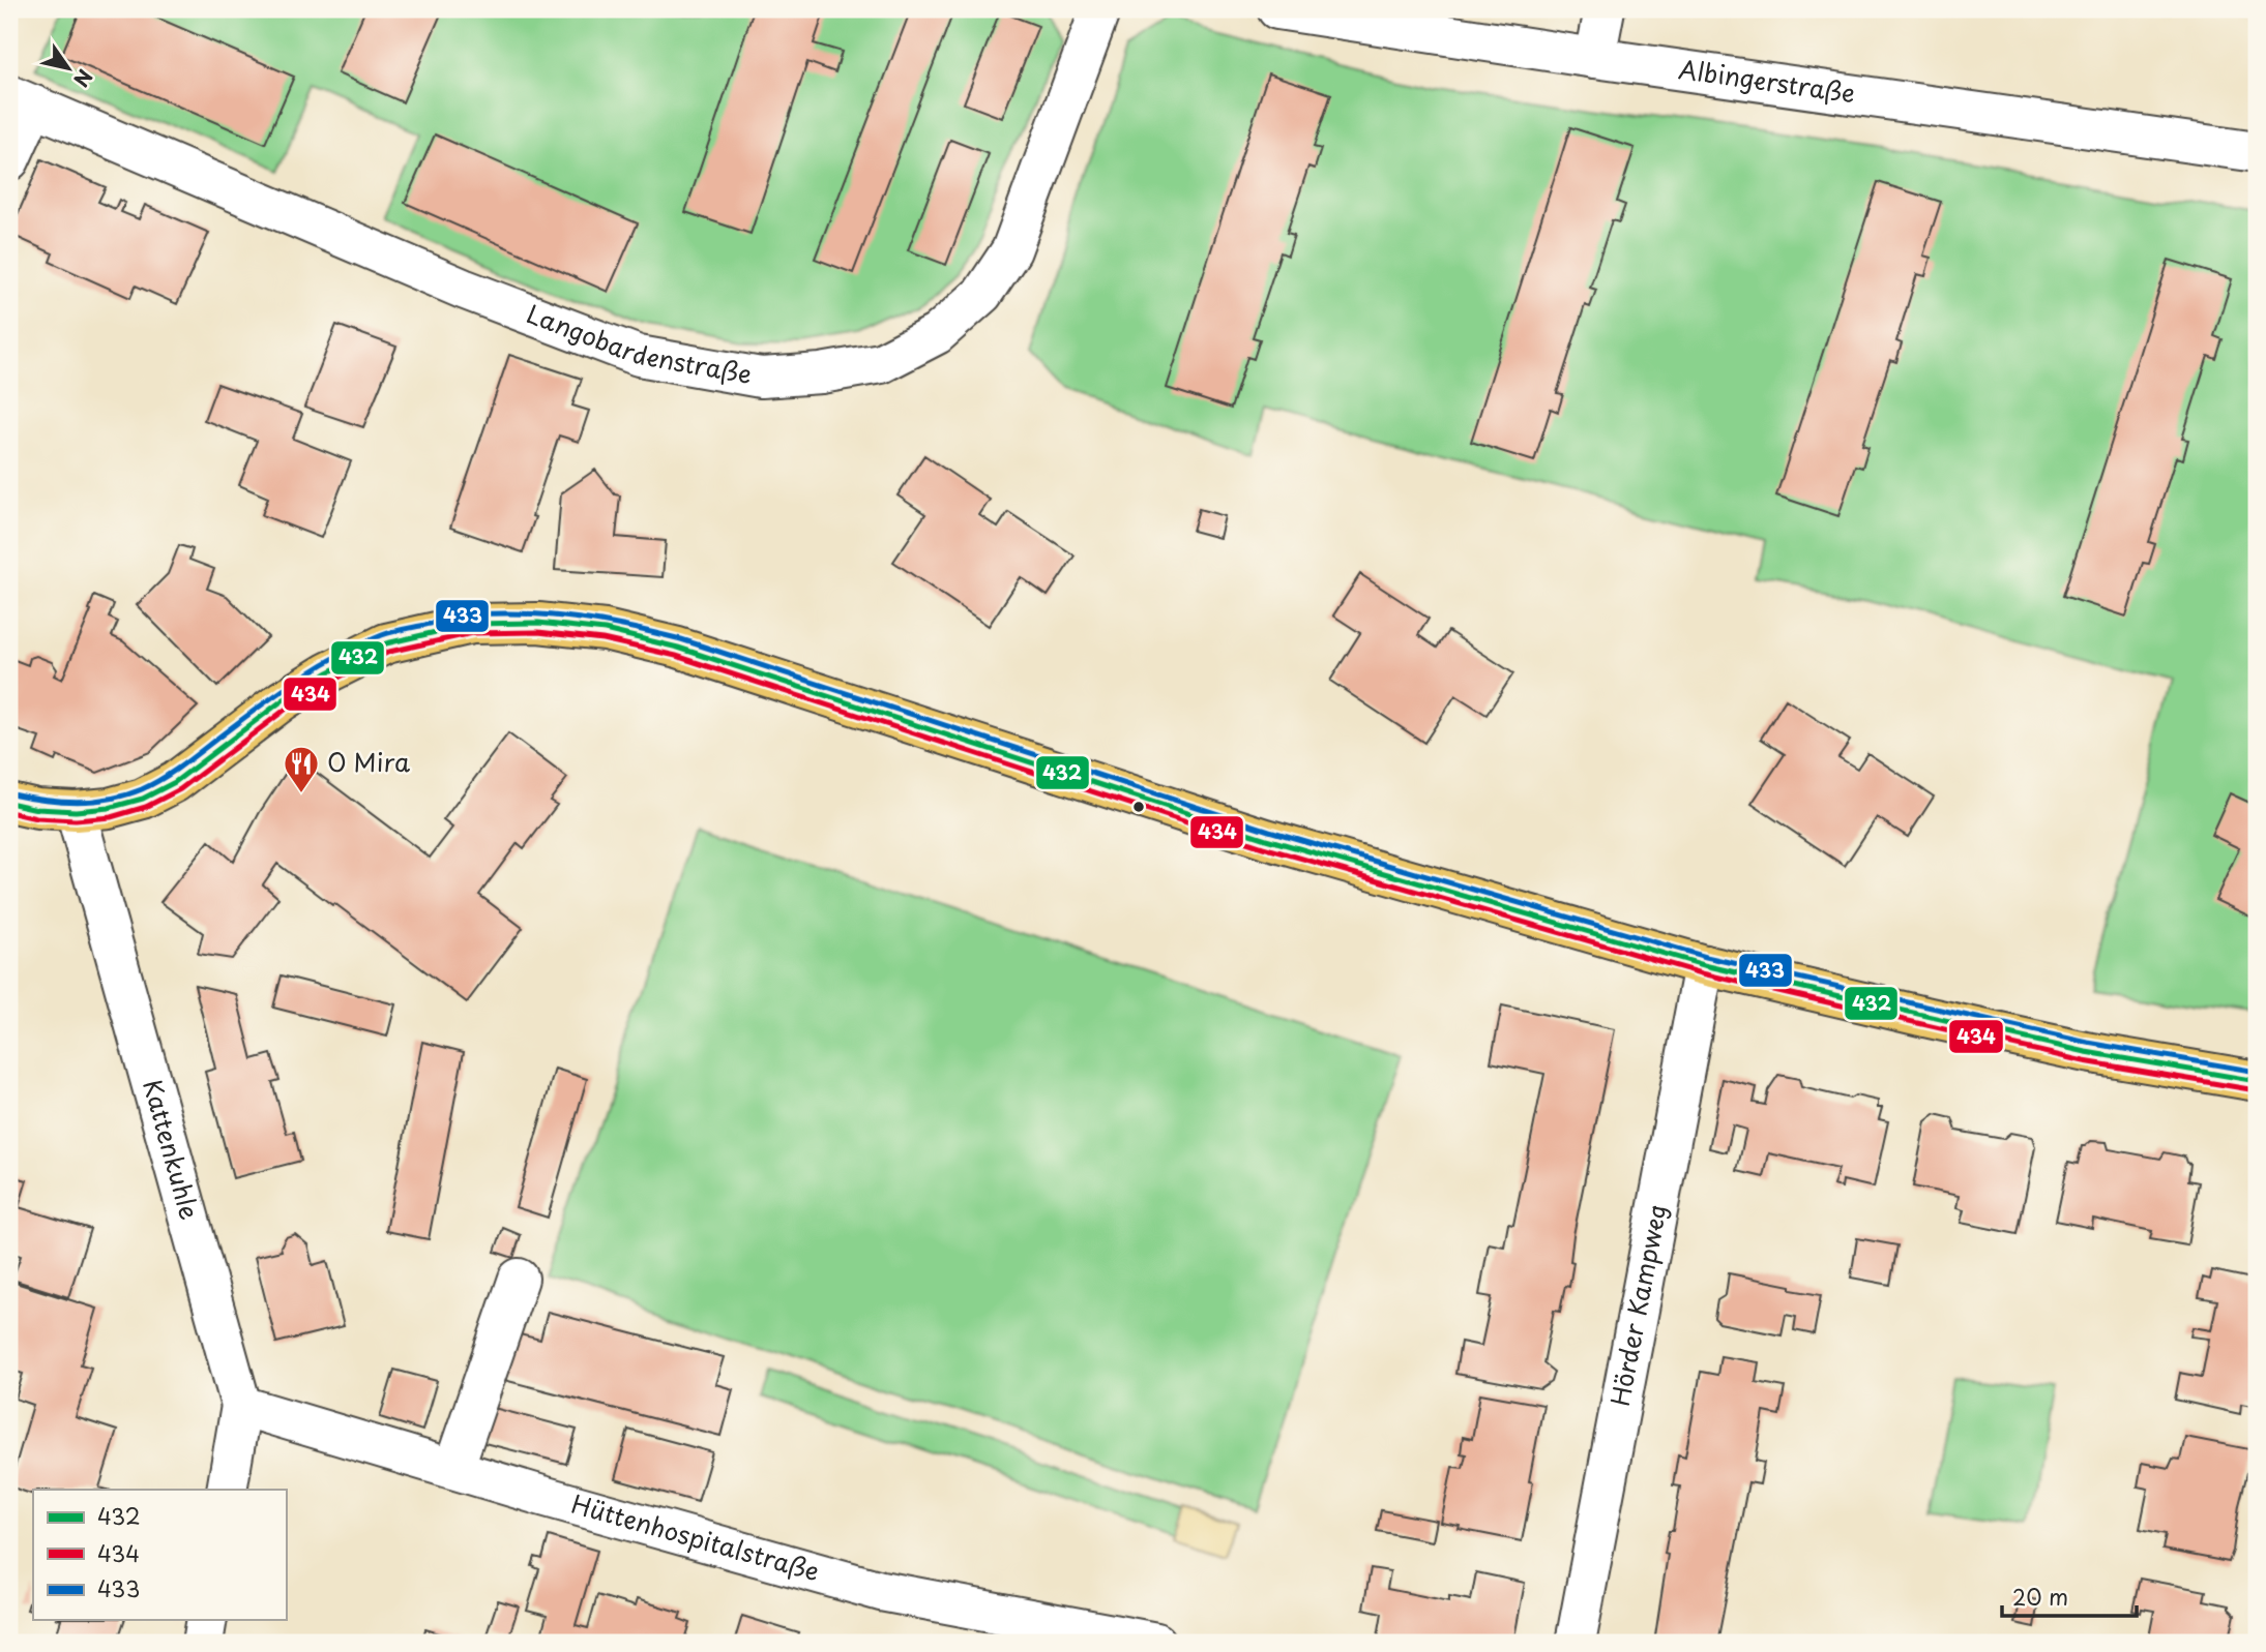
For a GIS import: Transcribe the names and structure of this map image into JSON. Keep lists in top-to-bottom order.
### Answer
{
  "streets": {
    "street": [
      "Albingerstraße",
      "Langobardenstraße",
      "Kattenkuhle",
      "Hörder Kampweg",
      "Hüttenhospitalstraße"
    ]
  },
  "crossings": [
    ["Kattenkuhle", "Hüttenhospitalstraße"]
  ],
  "places": {
    "restaurant": ["O Mira"]
  },
  "lines": ["transit line 433", "transit line 432", "transit line 434"],
  "legend": ["432", "434", "433"],
  "scale_bar": "20 m",
  "north": "bottom right"
}
